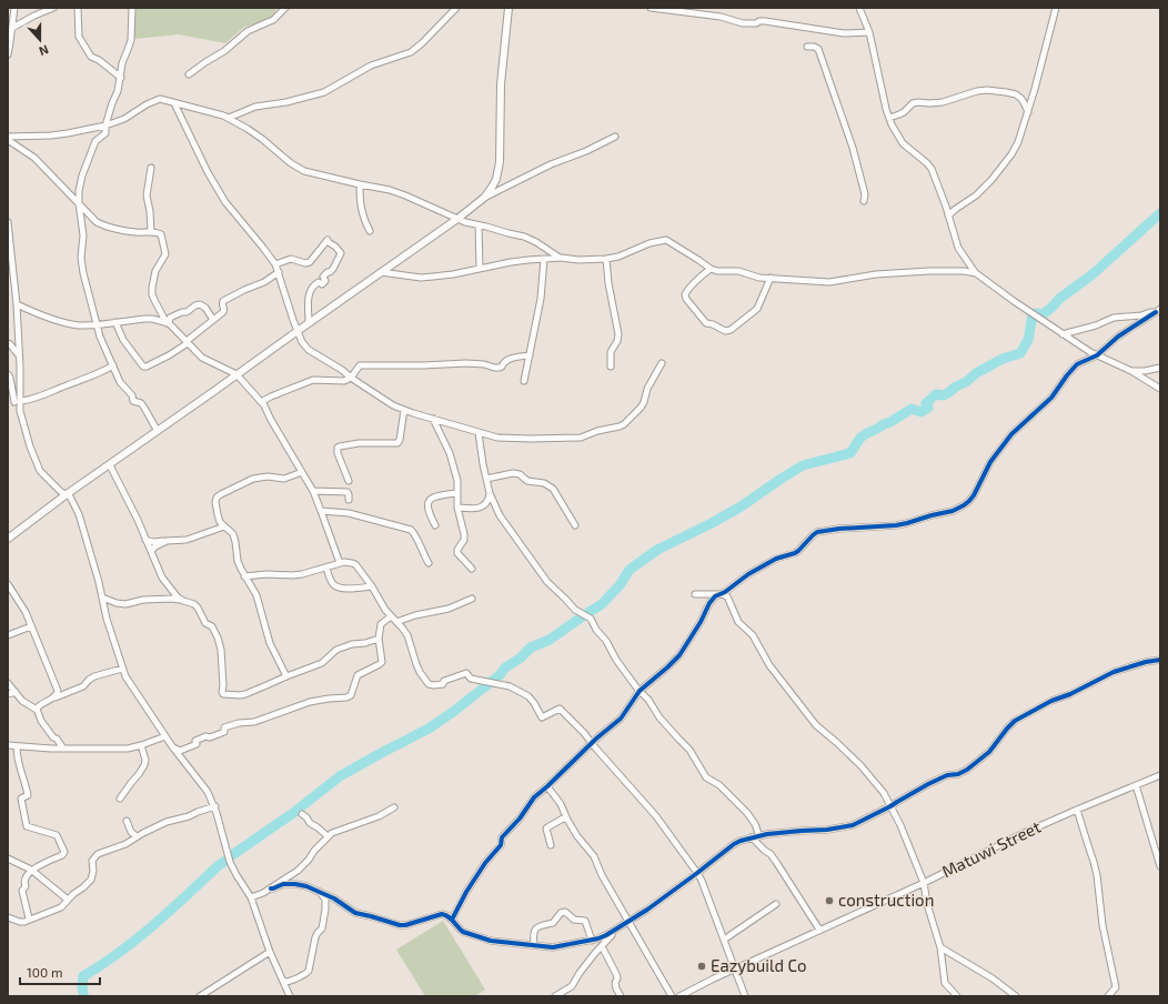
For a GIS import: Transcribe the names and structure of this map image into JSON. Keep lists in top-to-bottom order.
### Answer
{
  "streets": {
    "street": ["Matuwi Street"]
  },
  "places": ["construction", "Eazybuild Co"],
  "scale_bar": "100 m",
  "north": "bottom"
}
